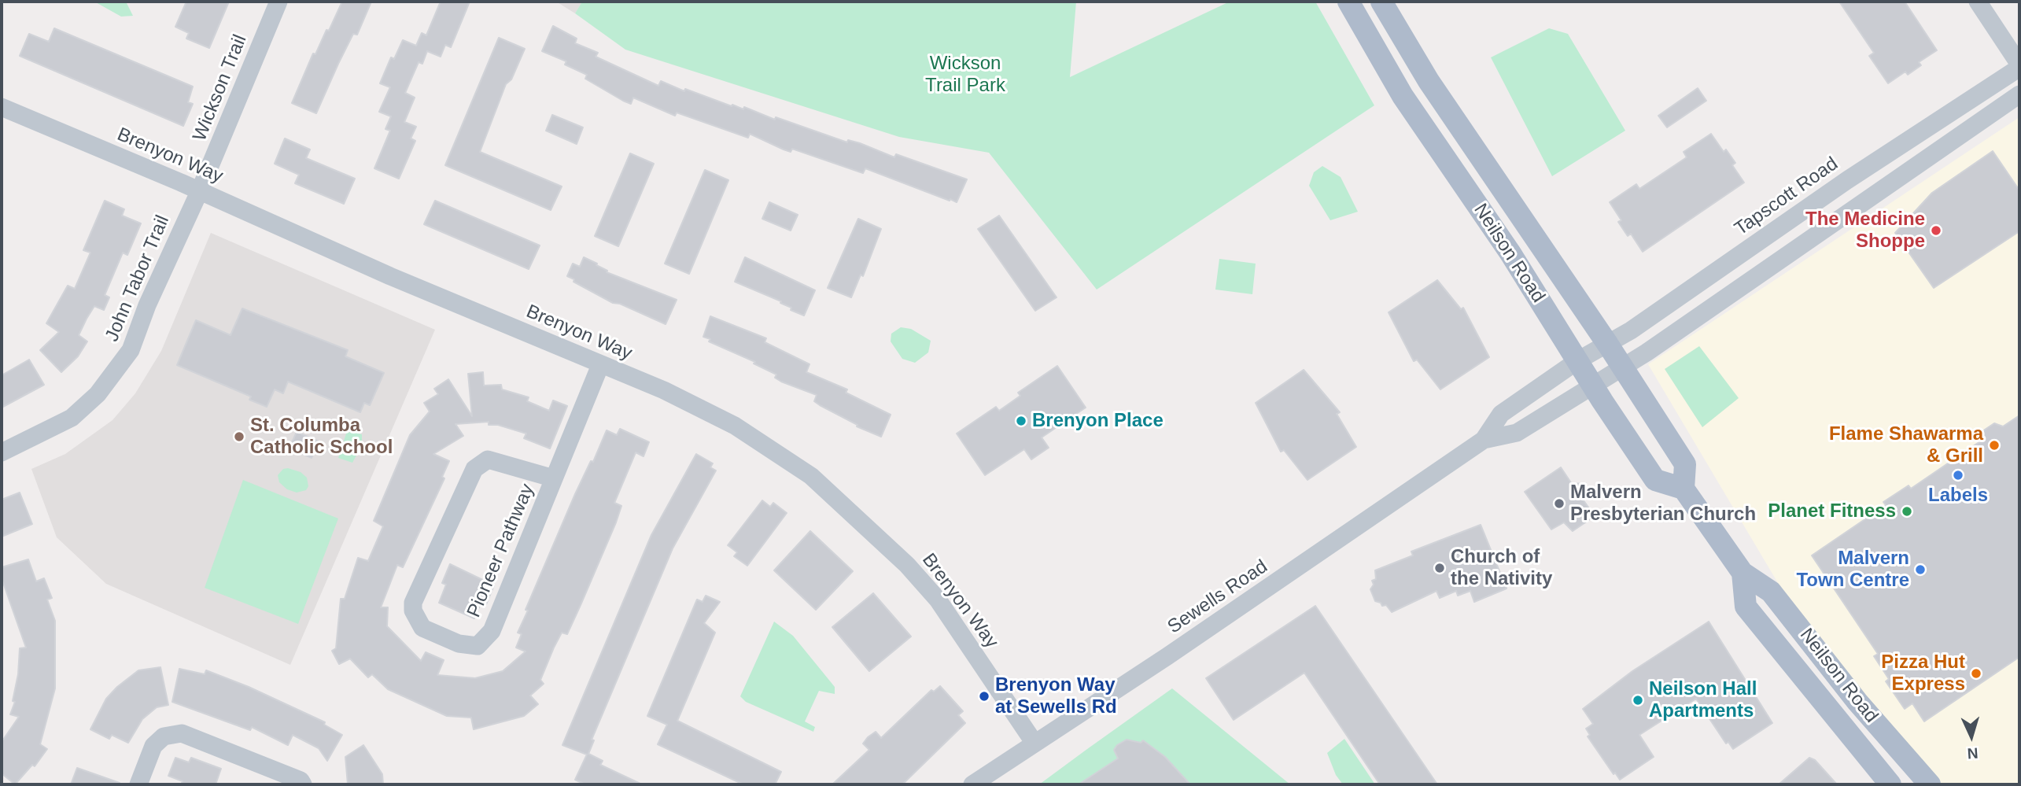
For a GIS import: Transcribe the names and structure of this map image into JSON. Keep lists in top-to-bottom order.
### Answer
{
  "streets": {
    "main road": ["Neilson Road"],
    "street": [
      "Wickson Trail",
      "Brenyon Way",
      "Tapscott Road",
      "John Tabor Trail",
      "Pioneer Pathway",
      "Sewells Road"
    ]
  },
  "crossings": [
    ["Wickson Trail", "Brenyon Way"],
    ["Wickson Trail", "John Tabor Trail"],
    ["Brenyon Way", "John Tabor Trail"],
    ["Brenyon Way", "Pioneer Pathway"],
    ["Brenyon Way", "Sewells Road"],
    ["Tapscott Road", "Neilson Road"],
    ["Tapscott Road", "Sewells Road"],
    ["Neilson Road", "Sewells Road"]
  ],
  "parks": ["Wickson Trail Park"],
  "places": [
    "The Medicine Shoppe",
    "Brenyon Place",
    "St. Columba Catholic School",
    "Flame Shawarma & Grill",
    "Labels",
    "Malvern Presbyterian Church",
    "Planet Fitness",
    "Church of the Nativity",
    "Malvern Town Centre",
    "Pizza Hut Express",
    "Brenyon Way at Sewells Rd",
    "Neilson Hall Apartments"
  ],
  "north": "bottom"
}
